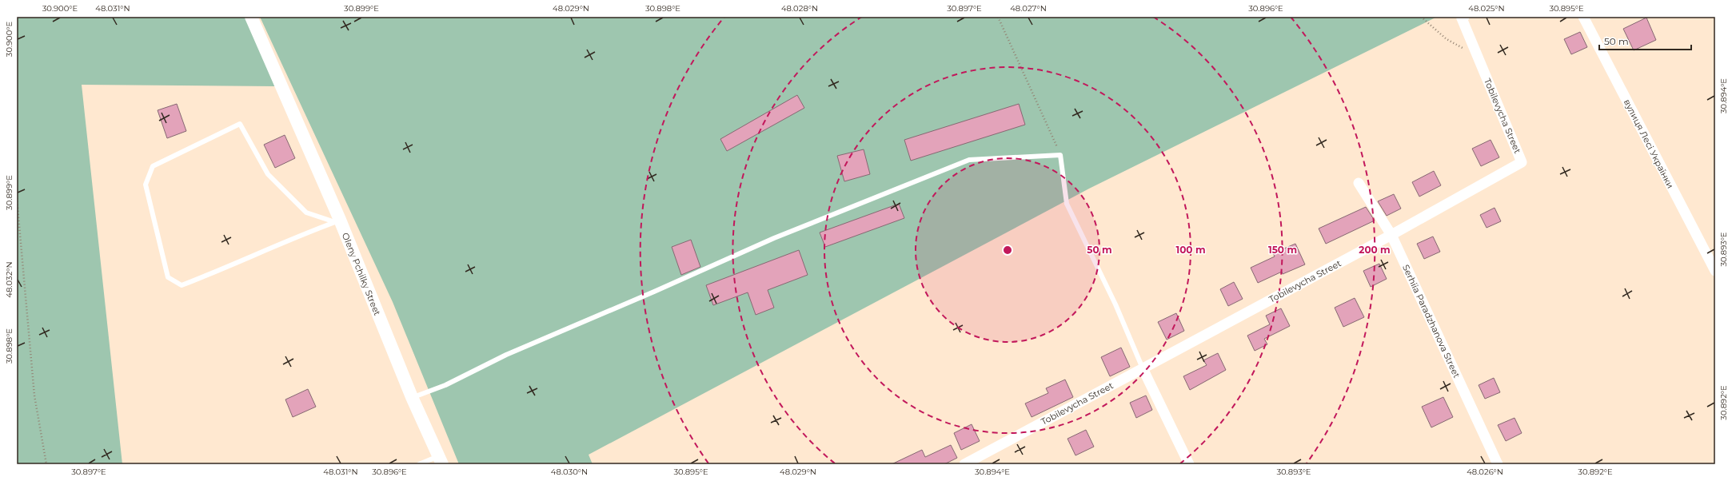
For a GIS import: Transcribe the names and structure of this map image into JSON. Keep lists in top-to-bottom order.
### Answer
{
  "streets": {
    "street": [
      "Tobilevycha Street",
      "вулиця Лесі Українки",
      "Oleny Pchilky Street",
      "Serhiia Paradzhanova Street"
    ]
  },
  "crossings": [
    ["Tobilevycha Street", "Serhiia Paradzhanova Street"]
  ],
  "scale_bar": "50 m",
  "coordinates": [
    "30.900°E",
    "48.031°N",
    "30.899°E",
    "48.029°N",
    "30.898°E",
    "48.028°N",
    "30.897°E",
    "48.027°N",
    "30.896°E",
    "48.025°N",
    "30.895°E",
    "30.894°E",
    "30.893°E",
    "48.032°N",
    "30.892°E",
    "48.030°N",
    "48.026°N"
  ],
  "rings": [
    "50 m",
    "100 m",
    "150 m",
    "200 m"
  ]
}
